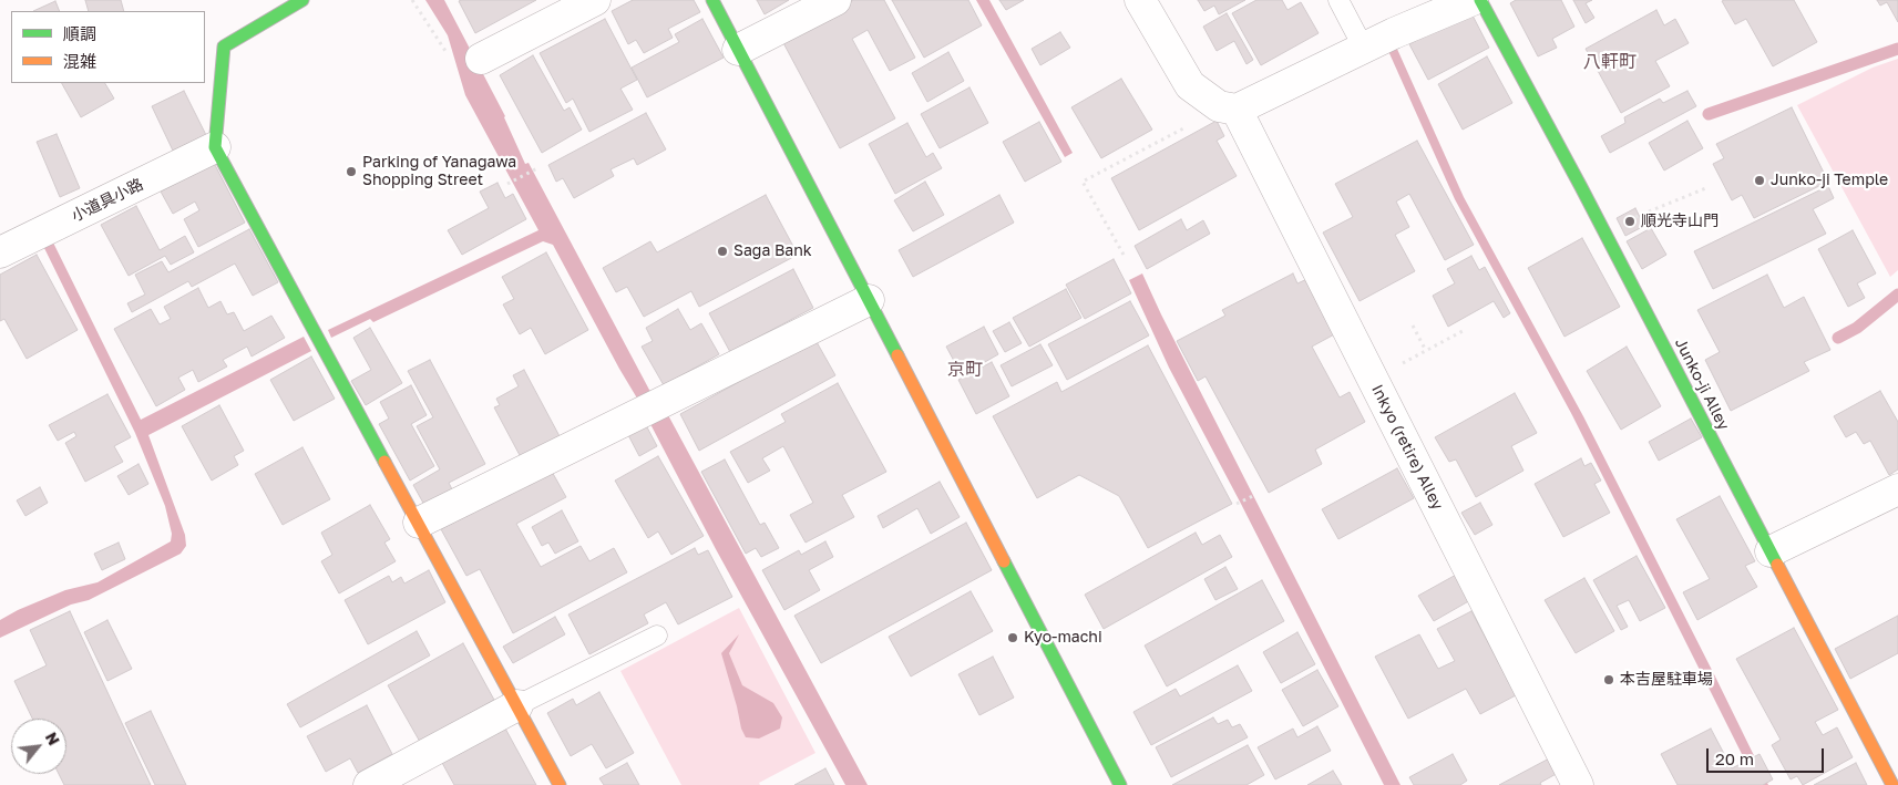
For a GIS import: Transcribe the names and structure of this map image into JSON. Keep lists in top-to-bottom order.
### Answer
{
  "streets": {
    "street": ["小道具小路", "Junko-ji Alley", "Inkyo (retire) Alley"]
  },
  "districts": ["八軒町", "京町"],
  "places": [
    "Parking of Yanagawa Shopping Street",
    "Junko-ji Temple",
    "順光寺山門",
    "Saga Bank",
    "Kyo-machi",
    "本吉屋駐車場"
  ],
  "legend": ["順調", "混雑"],
  "scale_bar": "20 m",
  "north": "top right"
}
